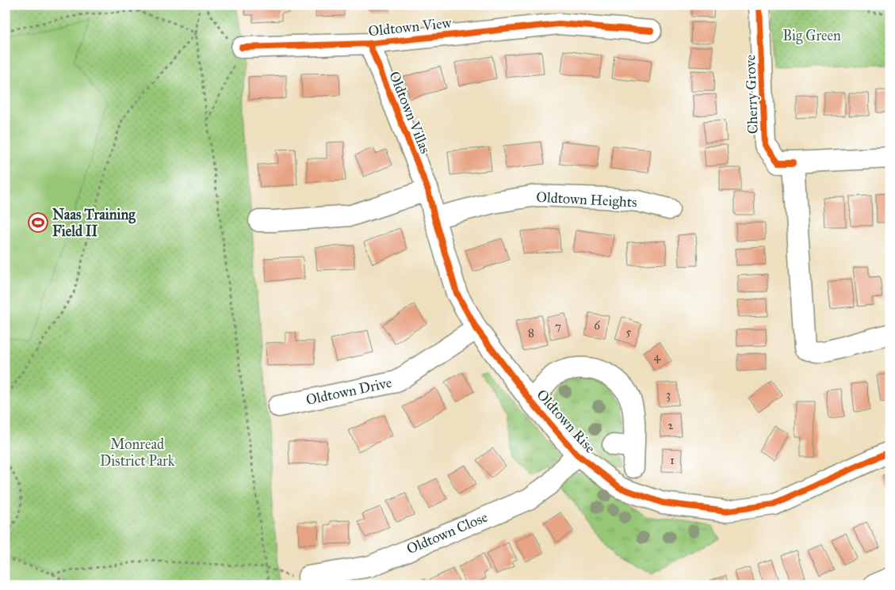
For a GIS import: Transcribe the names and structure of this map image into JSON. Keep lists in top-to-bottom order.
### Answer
{
  "streets": {
    "street": [
      "Oldtown View",
      "Cherry Grove",
      "Oldtown Villas",
      "Oldtown Heights",
      "Oldtown Drive",
      "Oldtown Rise",
      "Oldtown Close"
    ]
  },
  "crossings": [
    ["Oldtown View", "Oldtown Villas"],
    ["Oldtown Villas", "Oldtown Rise"],
    ["Oldtown Heights", "Oldtown Rise"],
    ["Oldtown Drive", "Oldtown Rise"],
    ["Oldtown Rise", "Oldtown Close"]
  ],
  "parks": ["Big Green", "Monread District Park"],
  "places": {
    "sports": ["Naas Training Field II"]
  },
  "house_numbers": [
    "6",
    "7",
    "5",
    "8",
    "4",
    "3",
    "2",
    "1"
  ]
}
